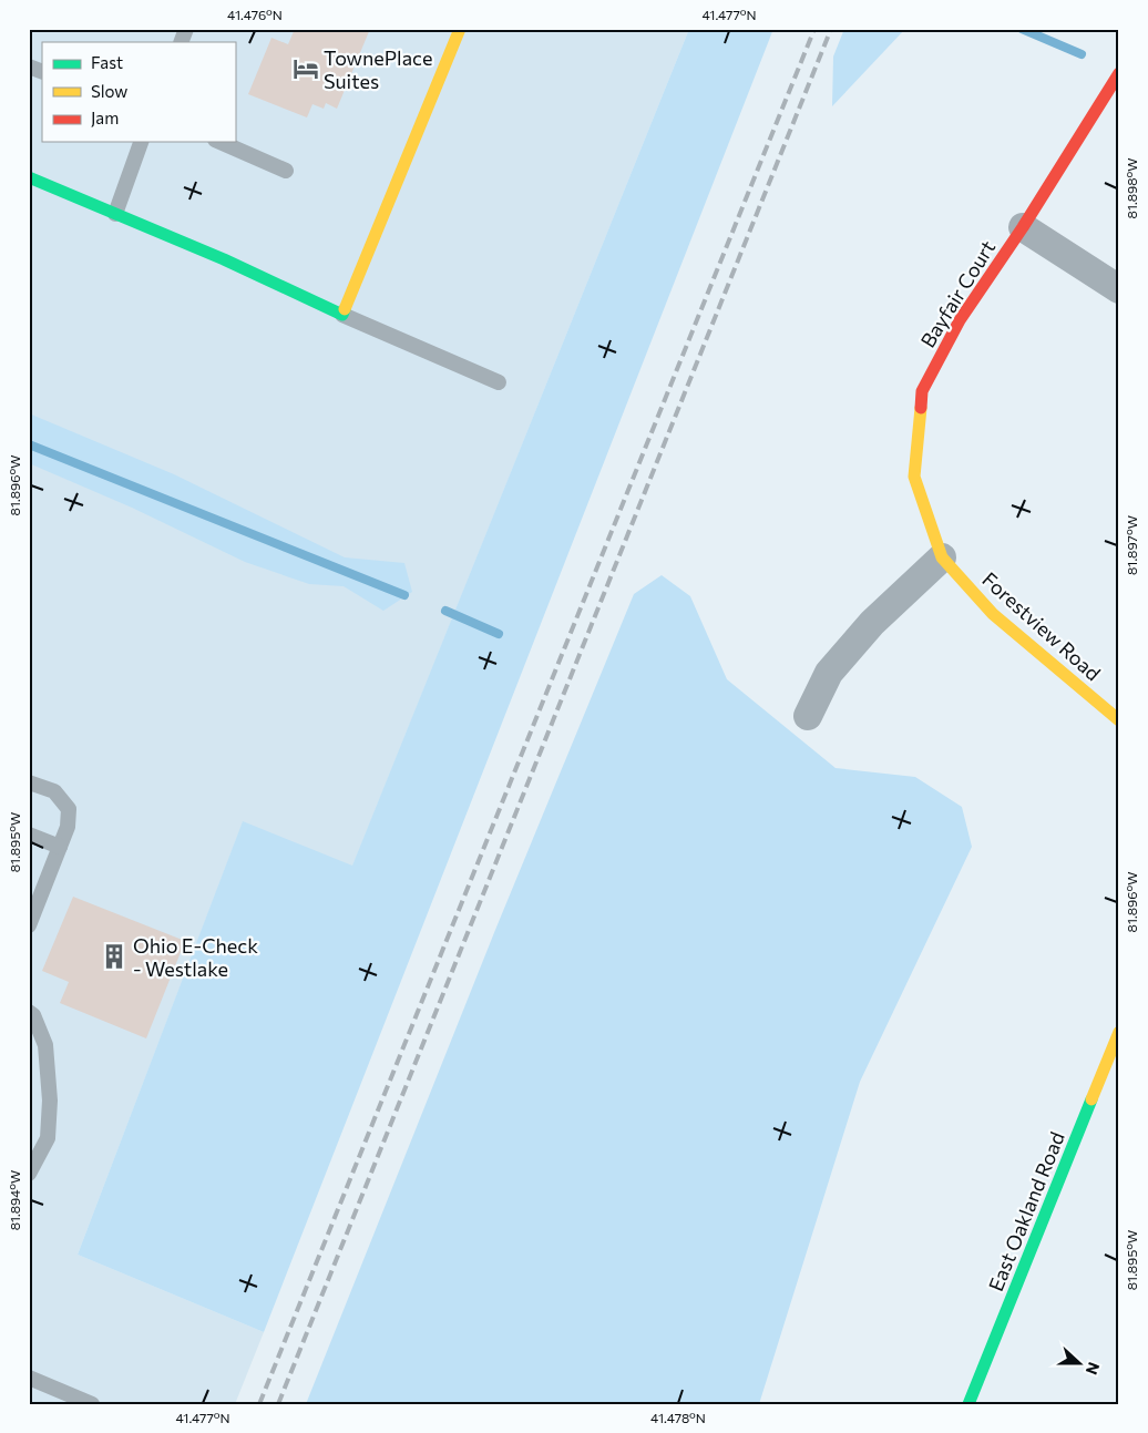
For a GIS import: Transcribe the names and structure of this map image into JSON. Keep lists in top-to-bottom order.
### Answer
{
  "streets": {
    "street": ["Bayfair Court", "Forestview Road", "East Oakland Road"]
  },
  "crossings": [
    ["Bayfair Court", "Forestview Road"]
  ],
  "places": {
    "hotel": ["TownePlace Suites"],
    "building": ["Ohio E-Check - Westlake"]
  },
  "legend": ["Fast", "Slow", "Jam"],
  "north": "right",
  "coordinates": [
    "41.476°N",
    "41.477°N",
    "81.898°W",
    "81.896°W",
    "81.897°W",
    "81.895°W",
    "81.894°W",
    "41.478°N"
  ]
}
